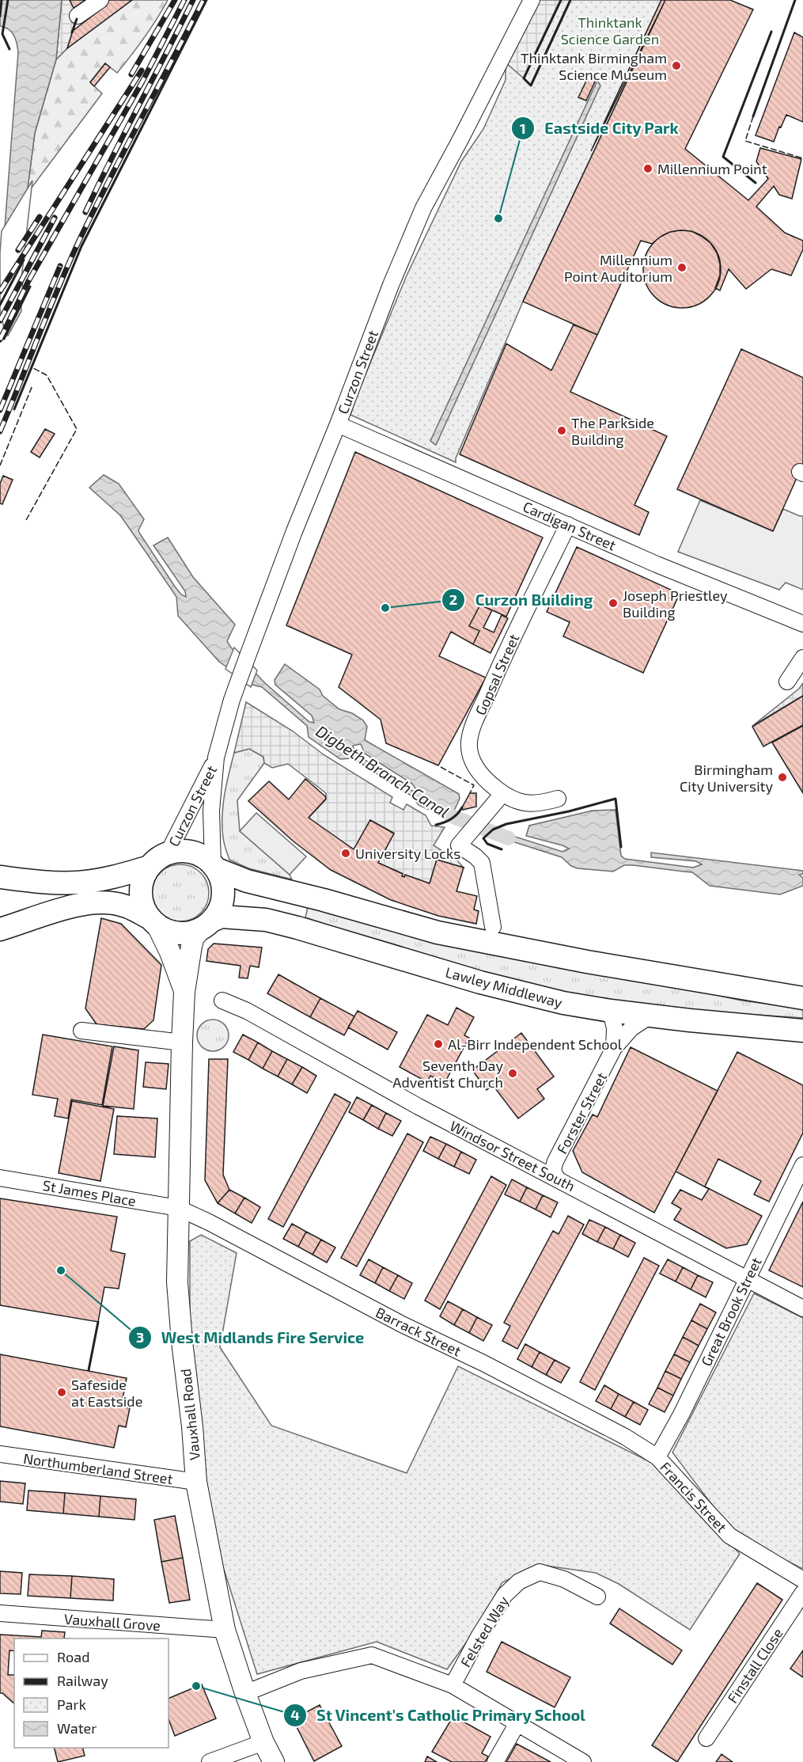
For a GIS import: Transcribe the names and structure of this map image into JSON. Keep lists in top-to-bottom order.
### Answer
{
  "streets": {
    "highway": ["Lawley Middleway"],
    "main road": ["Vauxhall Road"],
    "street": [
      "Curzon Street",
      "Cardigan Street",
      "Gopsal Street",
      "Forster Street",
      "Windsor Street South",
      "St James Place",
      "Great Brook Street",
      "Barrack Street",
      "Northumberland Street",
      "Francis Street",
      "Vauxhall Grove",
      "Felsted Way",
      "Finstall Close"
    ]
  },
  "crossings": [
    ["Curzon Street", "Cardigan Street"],
    ["Curzon Street", "Lawley Middleway"],
    ["Curzon Street", "Vauxhall Road"],
    ["Cardigan Street", "Gopsal Street"],
    ["Lawley Middleway", "Forster Street"],
    ["Lawley Middleway", "Vauxhall Road"],
    ["Forster Street", "Windsor Street South"],
    ["Windsor Street South", "Great Brook Street"],
    ["St James Place", "Barrack Street"],
    ["St James Place", "Vauxhall Road"],
    ["Great Brook Street", "Barrack Street"],
    ["Great Brook Street", "Francis Street"],
    ["Barrack Street", "Vauxhall Road"],
    ["Barrack Street", "Francis Street"],
    ["Vauxhall Road", "Northumberland Street"],
    ["Vauxhall Road", "Vauxhall Grove"]
  ],
  "water": ["Digbeth Branch Canal"],
  "parks": ["Thinktank Science Garden"],
  "places": [
    "Thinktank Birmingham Science Museum",
    "Millennium Point",
    "Eastside City Park",
    "Millennium Point Auditorium",
    "The Parkside Building",
    "Joseph Priestley Building",
    "Curzon Building",
    "Birmingham City University",
    "University Locks",
    "Al-Birr Independent School",
    "Seventh Day Adventist Church",
    "West Midlands Fire Service",
    "Safeside at Eastside",
    "St Vincent's Catholic Primary School"
  ],
  "legend": [
    "Road",
    "Railway",
    "Park",
    "Water"
  ]
}
